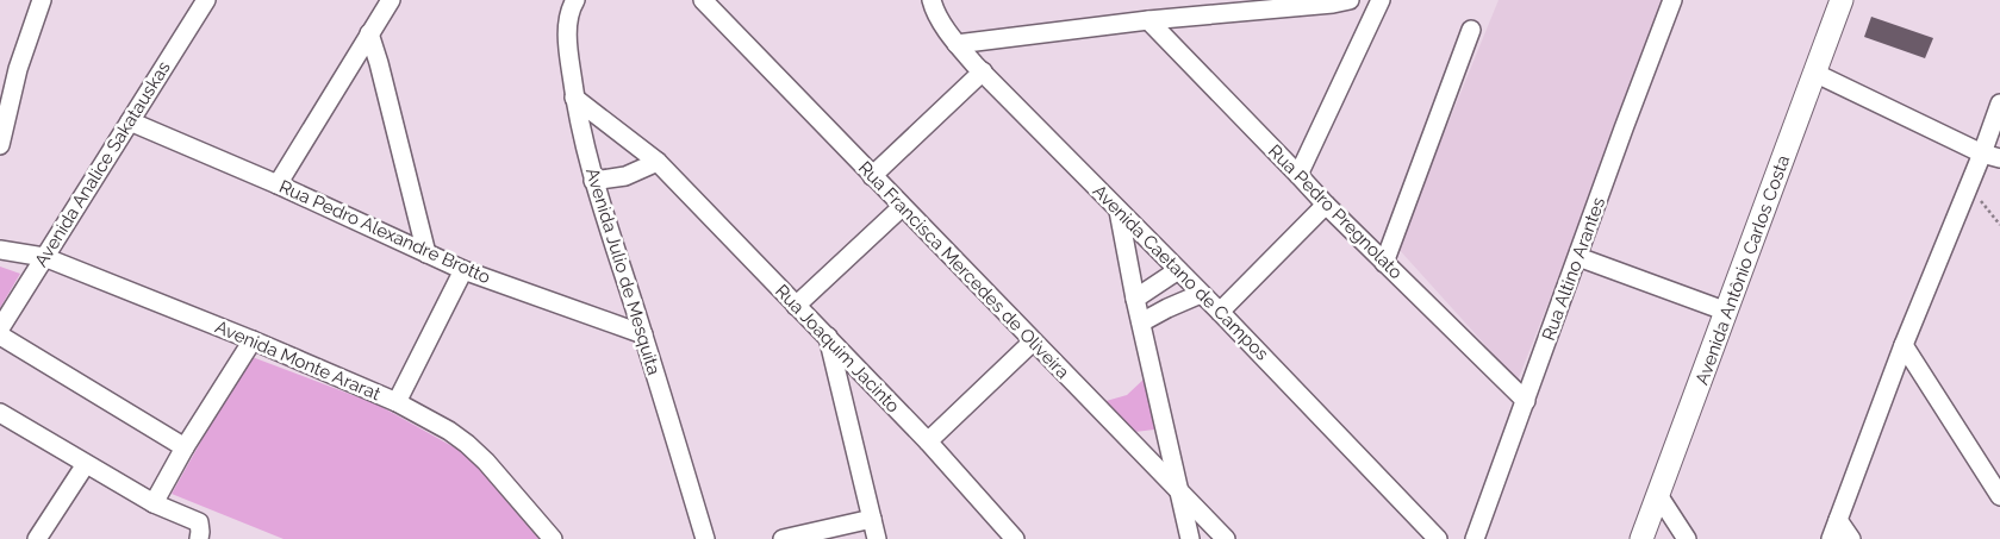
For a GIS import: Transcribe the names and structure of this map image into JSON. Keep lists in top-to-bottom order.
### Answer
{
  "streets": {
    "main road": ["Avenida Antônio Carlos Costa"],
    "street": [
      "Avenida Analice Sakatauskas",
      "Rua Pedro Pregnolato",
      "Rua Pedro Alexandre Brotto",
      "Rua Altino Arantes",
      "Rua Francisca Mercedes de Oliveira",
      "Avenida Julio de Mesquita",
      "Avenida Caetano de Campos",
      "Rua Joaquim Jacinto",
      "Avenida Monte Ararat"
    ]
  },
  "crossings": [
    ["Avenida Analice Sakatauskas", "Rua Pedro Alexandre Brotto"],
    ["Avenida Analice Sakatauskas", "Avenida Monte Ararat"],
    ["Rua Pedro Pregnolato", "Rua Altino Arantes"],
    ["Rua Pedro Alexandre Brotto", "Avenida Julio de Mesquita"],
    ["Avenida Julio de Mesquita", "Rua Joaquim Jacinto"]
  ]
}
